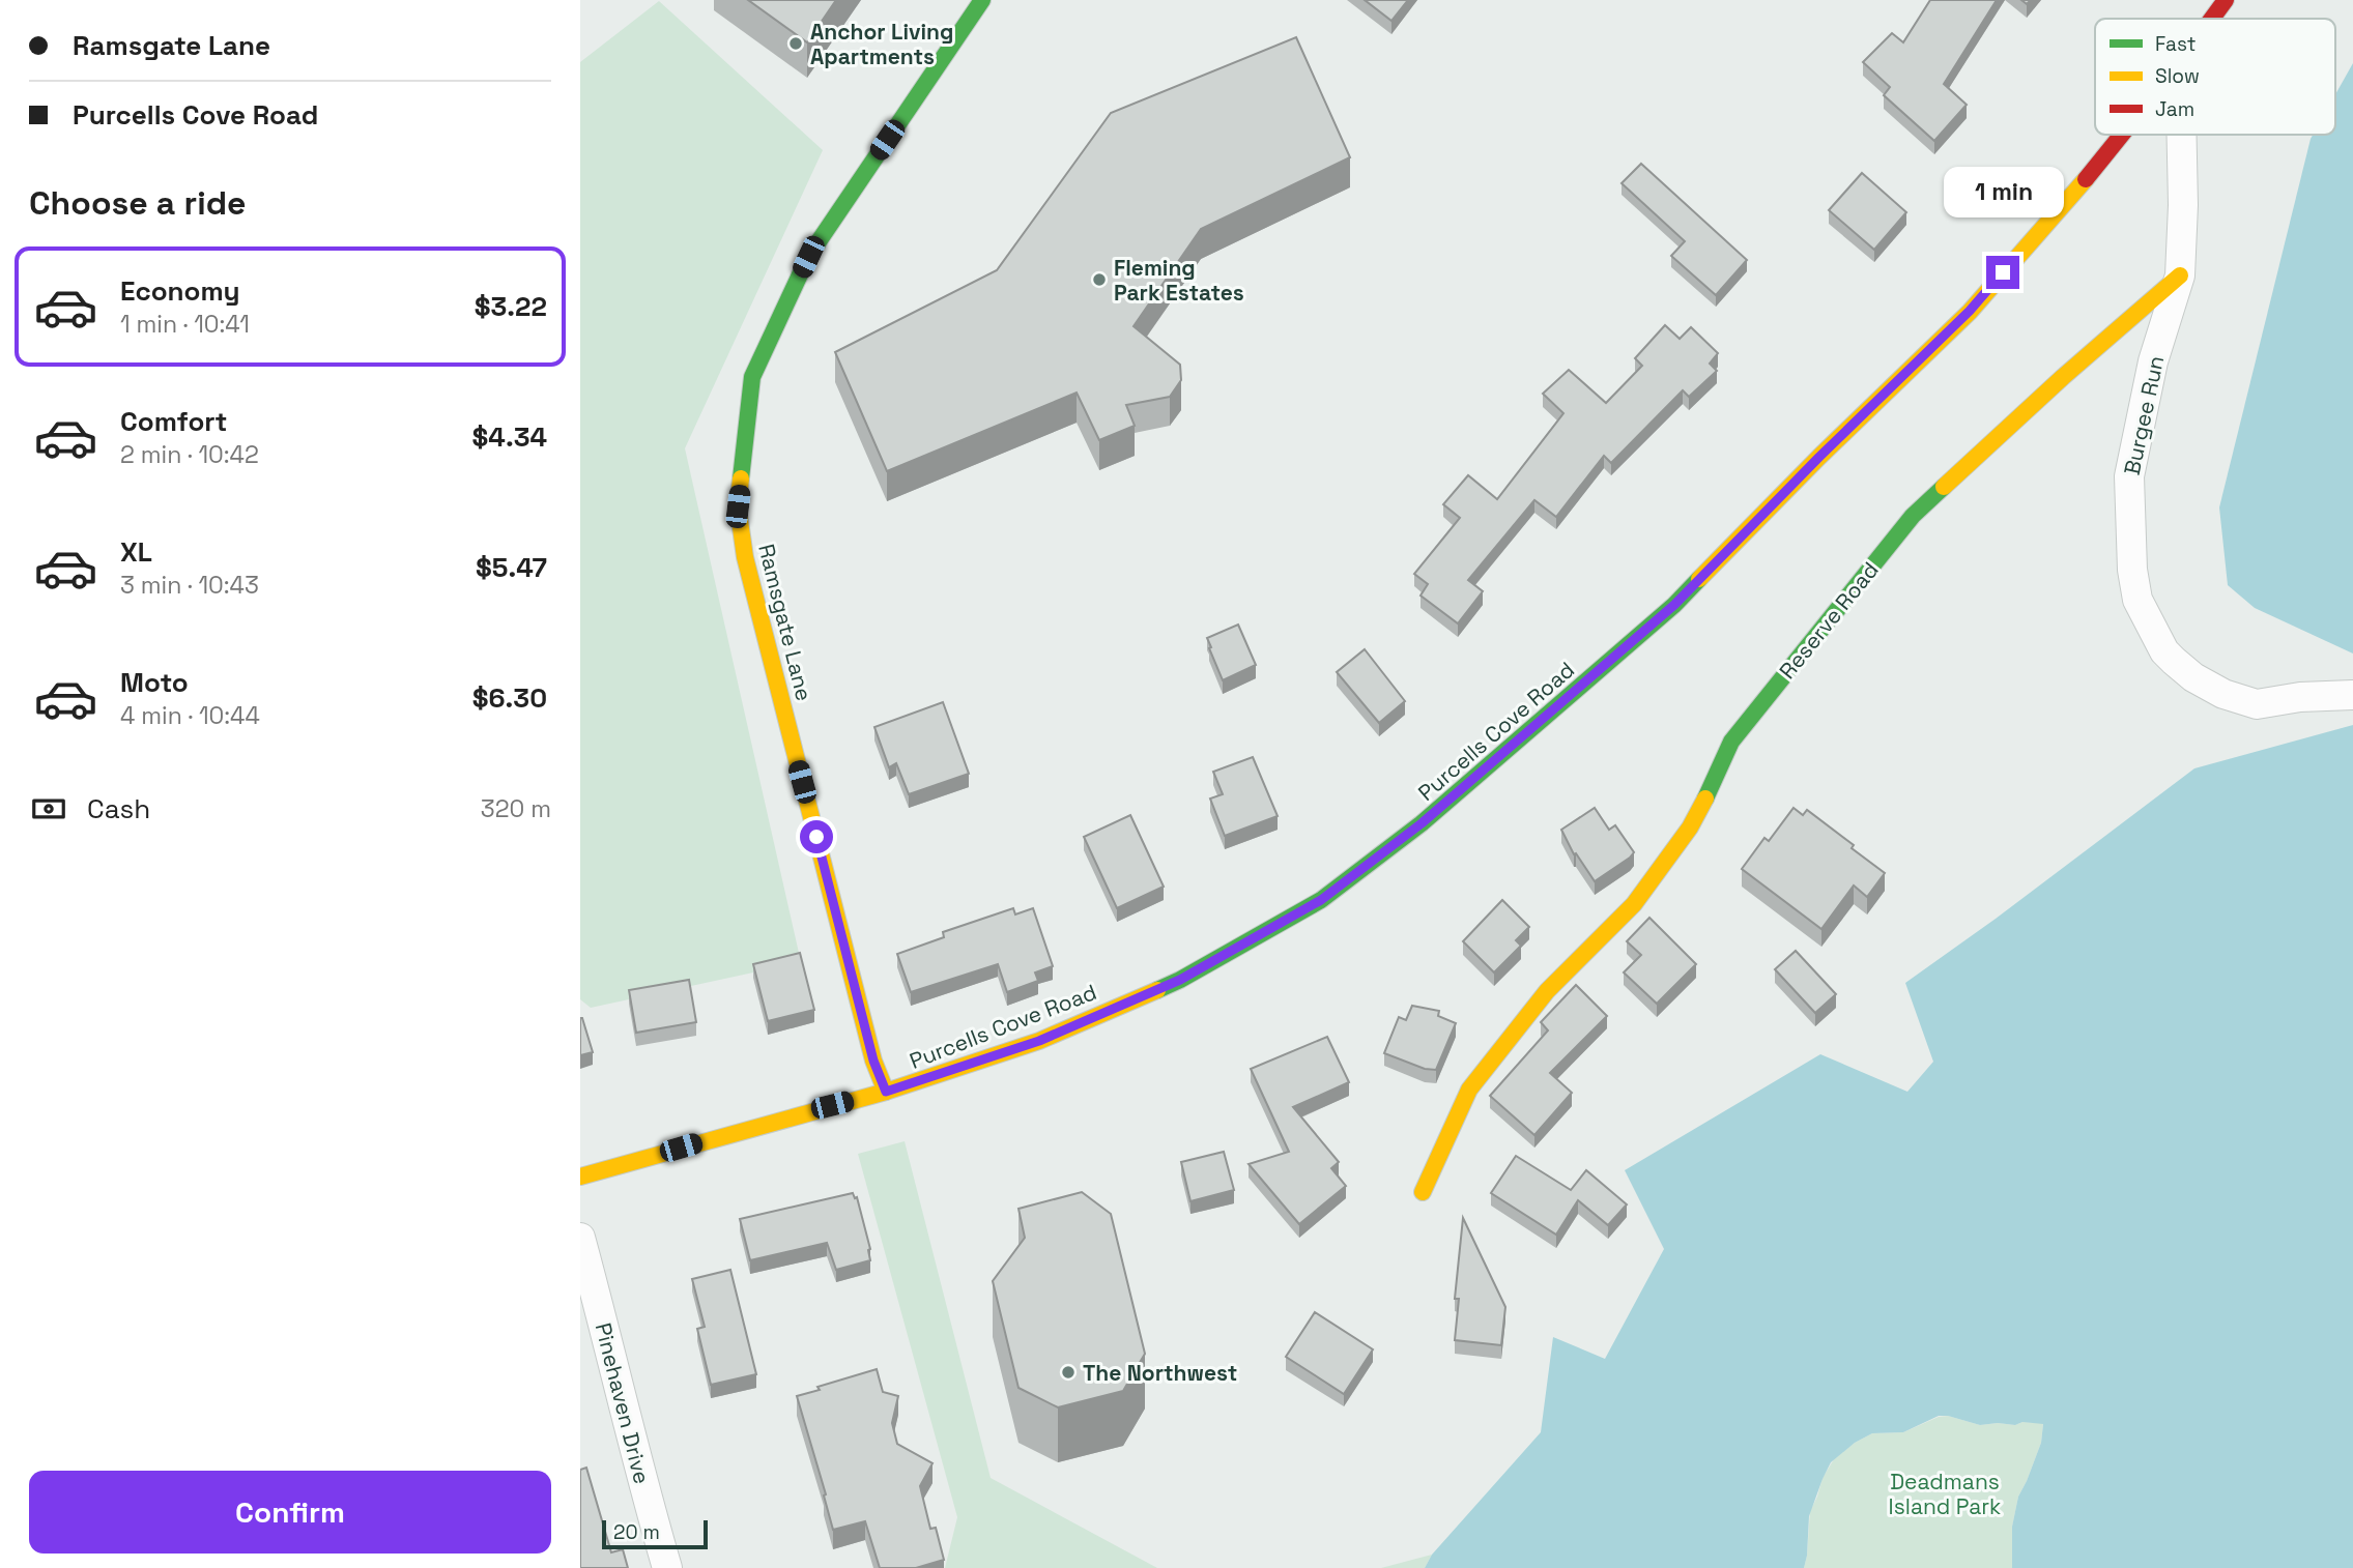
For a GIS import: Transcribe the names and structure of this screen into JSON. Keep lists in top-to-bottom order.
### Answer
{
  "streets": {
    "street": [
      "Burgee Run",
      "Reserve Road",
      "Ramsgate Lane",
      "Purcells Cove Road",
      "Pinehaven Drive"
    ]
  },
  "crossings": [
    ["Burgee Run", "Reserve Road"],
    ["Ramsgate Lane", "Purcells Cove Road"]
  ],
  "parks": ["Deadmans Island Park"],
  "places": ["Anchor Living Apartments", "Fleming Park Estates", "The Northwest"],
  "legend": ["Fast", "Slow", "Jam"],
  "scale_bar": "20 m",
  "page": {
    "banner": ["Ramsgate Lane", "Purcells Cove Road"],
    "heading": "Choose a ride",
    "bubble": "1 min",
    "list": [
      {
        "name": "Economy",
        "note": "1 min · 10:41",
        "value": "$3.22"
      },
      {
        "name": "Comfort",
        "note": "2 min · 10:42",
        "value": "$4.34"
      },
      {
        "name": "XL",
        "note": "3 min · 10:43",
        "value": "$5.47"
      },
      {
        "name": "Moto",
        "note": "4 min · 10:44",
        "value": "$6.30"
      }
    ],
    "pay": ["Cash", "320 m"],
    "buttons": "Confirm",
    "scale": "20 m"
  }
}
